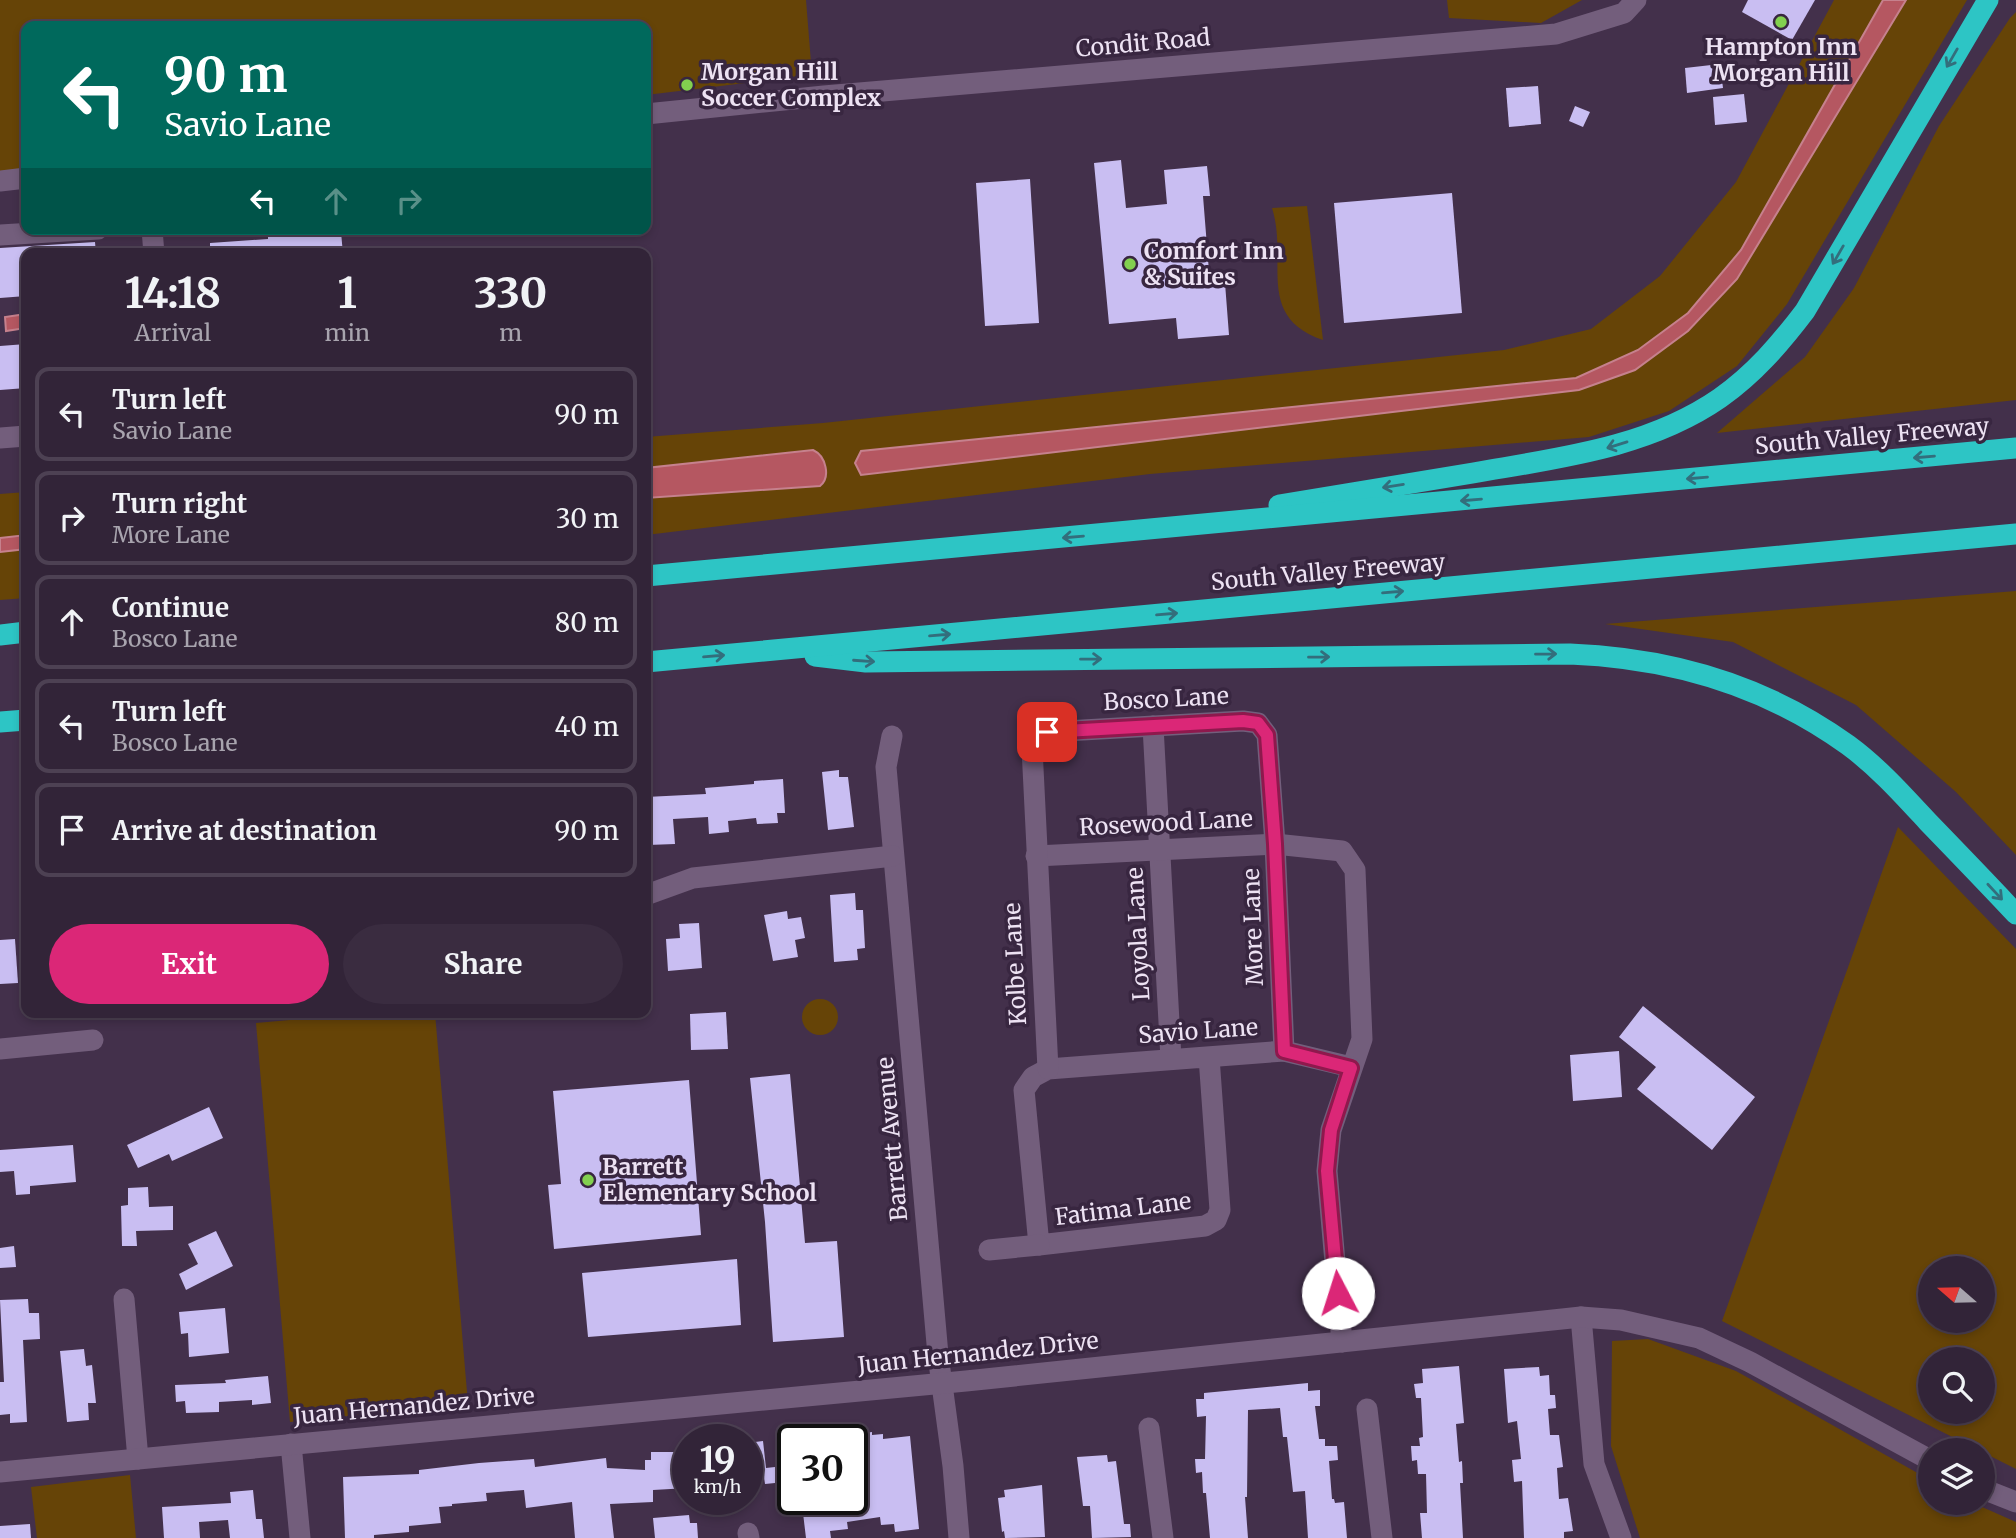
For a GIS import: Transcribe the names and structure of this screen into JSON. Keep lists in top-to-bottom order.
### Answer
{
  "streets": {
    "highway": ["South Valley Freeway"],
    "street": [
      "Condit Road",
      "Bosco Lane",
      "Rosewood Lane",
      "More Lane",
      "Loyola Lane",
      "Kolbe Lane",
      "Savio Lane",
      "Barrett Avenue",
      "Fatima Lane",
      "Juan Hernandez Drive"
    ]
  },
  "crossings": [
    ["Bosco Lane", "Rosewood Lane"],
    ["Bosco Lane", "More Lane"],
    ["Bosco Lane", "Loyola Lane"],
    ["Bosco Lane", "Kolbe Lane"],
    ["Rosewood Lane", "More Lane"],
    ["Rosewood Lane", "Loyola Lane"],
    ["Rosewood Lane", "Kolbe Lane"],
    ["Rosewood Lane", "Savio Lane"],
    ["Rosewood Lane", "Juan Hernandez Drive"],
    ["More Lane", "Savio Lane"],
    ["Loyola Lane", "Savio Lane"],
    ["Kolbe Lane", "Savio Lane"],
    ["Kolbe Lane", "Fatima Lane"],
    ["Savio Lane", "Fatima Lane"],
    ["Barrett Avenue", "Juan Hernandez Drive"]
  ],
  "places": [
    "Hampton Inn Morgan Hill",
    "Morgan Hill Soccer Complex",
    "Comfort Inn & Suites",
    "Barrett Elementary School"
  ],
  "north": "left",
  "page": {
    "turn": ["90 m", "Savio Lane"],
    "eta": [
      "14:18",
      "Arrival",
      "1",
      "min",
      "330",
      "m"
    ],
    "list": [
      {
        "name": "Turn left",
        "note": "Savio Lane",
        "value": "90 m"
      },
      {
        "name": "Turn right",
        "note": "More Lane",
        "value": "30 m"
      },
      {
        "name": "Continue",
        "note": "Bosco Lane",
        "value": "80 m"
      },
      {
        "name": "Turn left",
        "note": "Bosco Lane",
        "value": "40 m"
      },
      {
        "name": "Arrive at destination",
        "value": "90 m"
      }
    ],
    "buttons": ["Exit", "Share"],
    "speed": "19 km/h",
    "limit": "30"
  }
}
